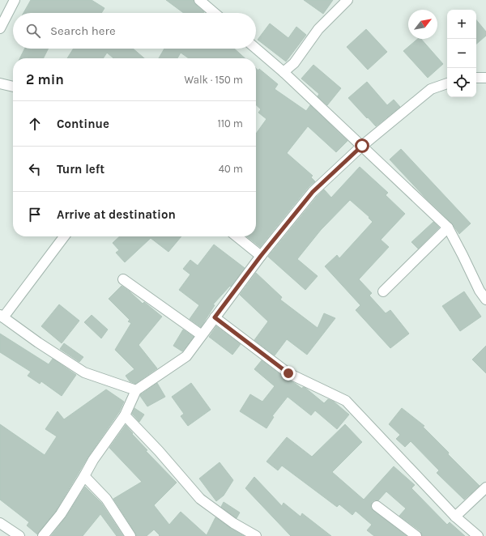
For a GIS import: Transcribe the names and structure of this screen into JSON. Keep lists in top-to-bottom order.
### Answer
{
  "north": "top right",
  "page": {
    "map_buttons": ["+", "−"],
    "search": "Search here",
    "heading": ["2 min", "Walk · 150 m"],
    "list": [
      ["Continue", "110 m"],
      ["Turn left", "40 m"],
      "Arrive at destination"
    ]
  }
}
